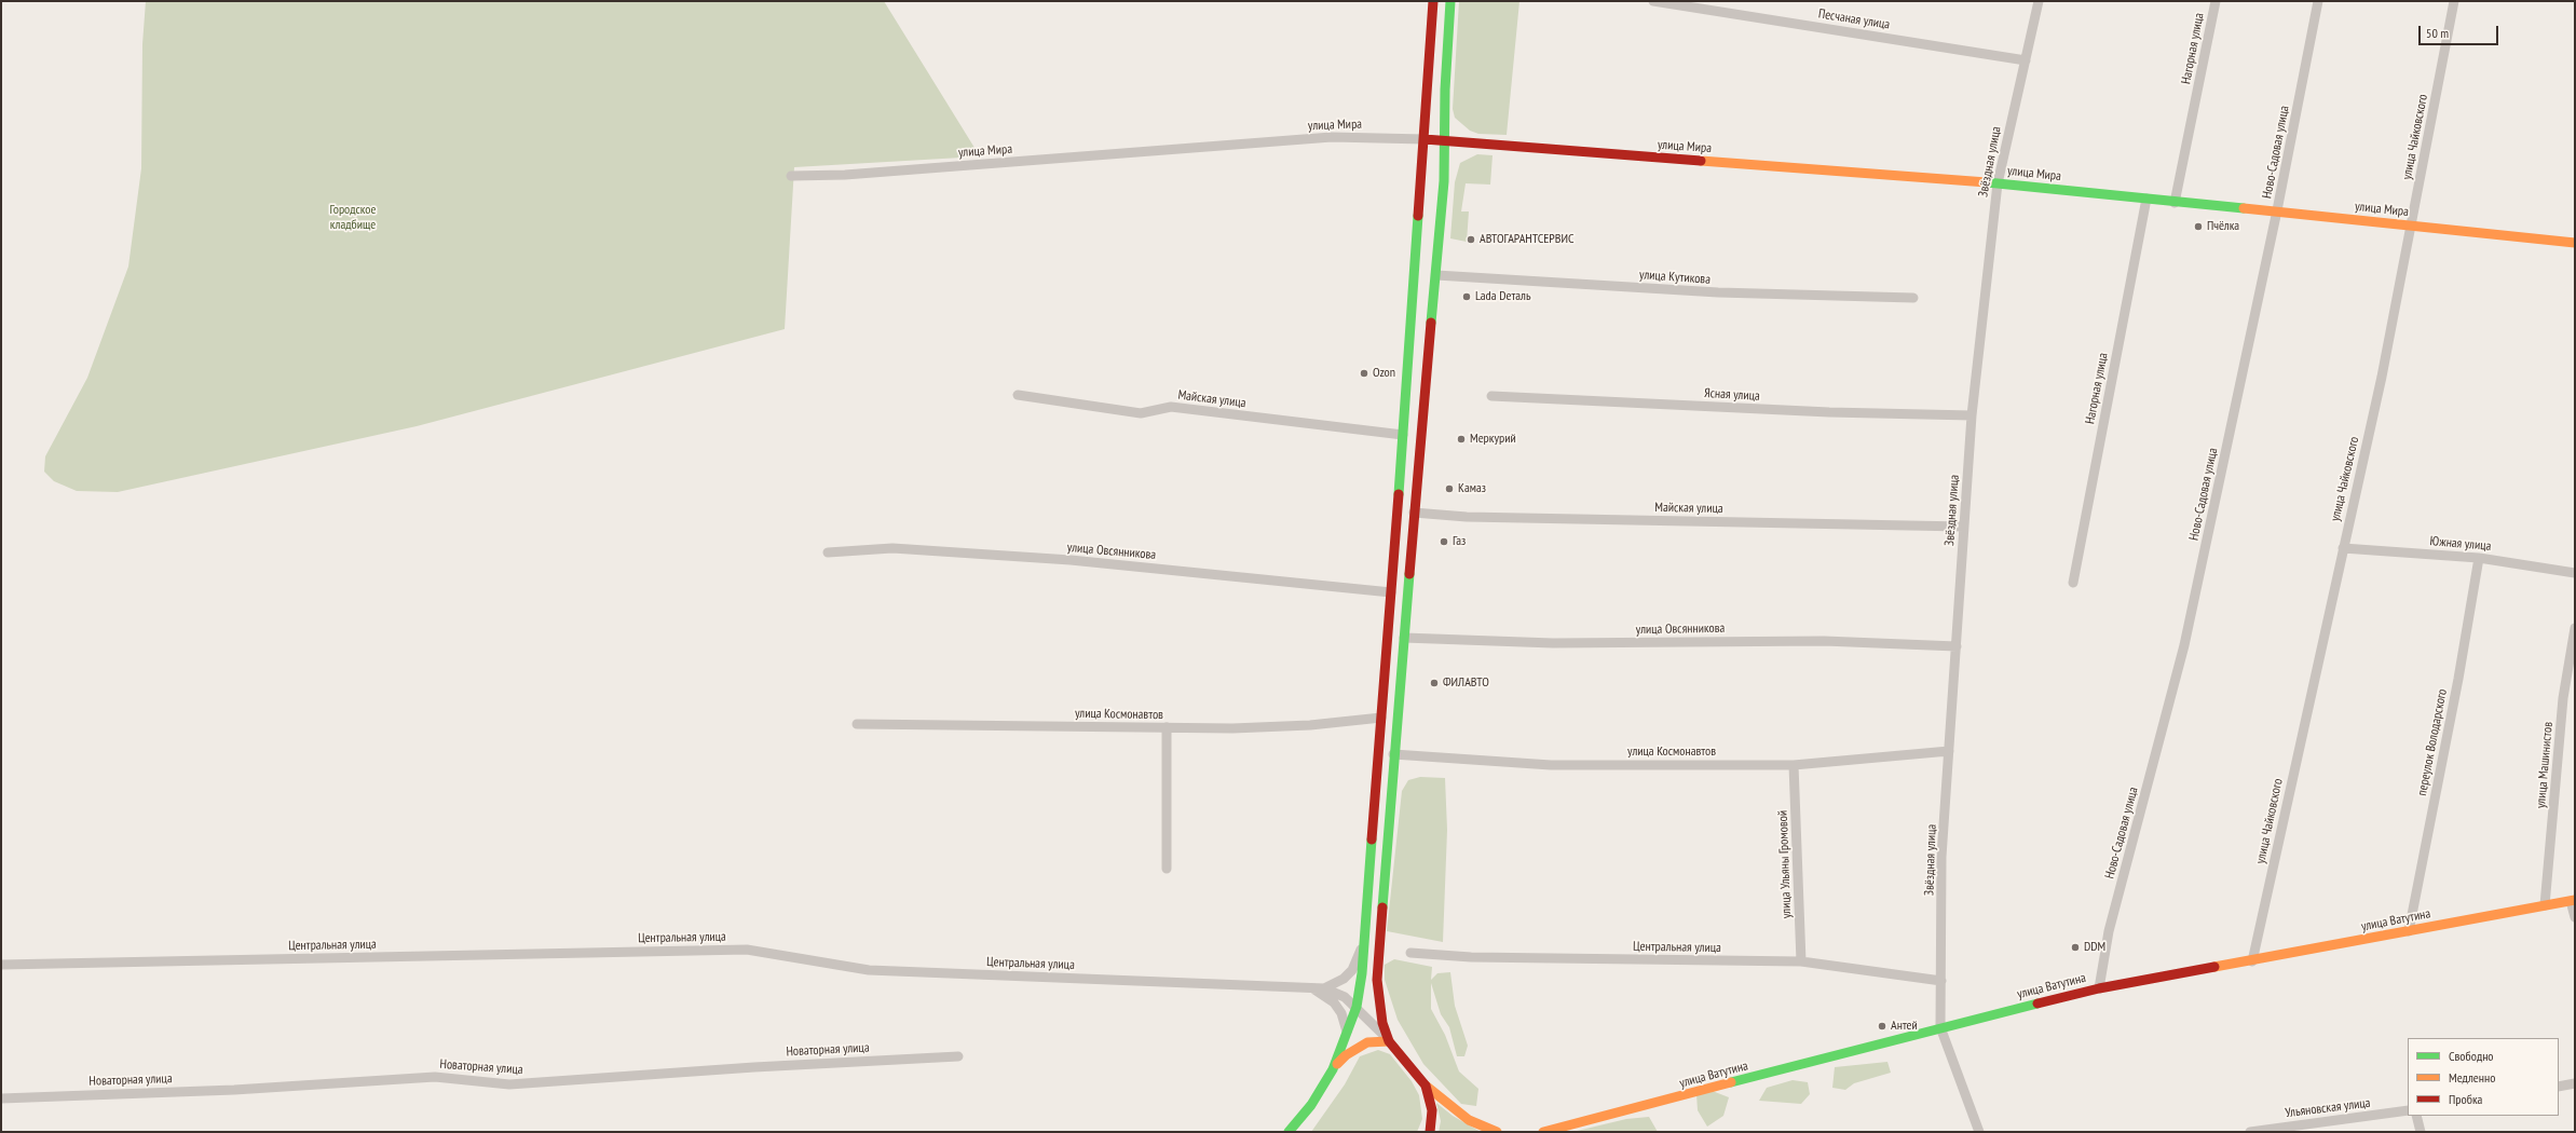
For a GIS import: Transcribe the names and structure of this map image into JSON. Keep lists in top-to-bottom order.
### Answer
{
  "streets": {
    "main road": ["улица Мира", "улица Ватутина"],
    "street": [
      "Песчаная улица",
      "Нагорная улица",
      "улица Чайковского",
      "Ново-Садовая улица",
      "Звёздная улица",
      "улица Кутикова",
      "Ясная улица",
      "Майская улица",
      "Южная улица",
      "улица Овсянникова",
      "улица Космонавтов",
      "переулок Володарского",
      "улица Машинистов",
      "улица Ульяны Громовой",
      "Центральная улица",
      "Новаторная улица",
      "Ульяновская улица"
    ]
  },
  "crossings": [
    ["Песчаная улица", "Звёздная улица"],
    ["Нагорная улица", "улица Мира"],
    ["улица Мира", "улица Чайковского"],
    ["улица Мира", "Ново-Садовая улица"],
    ["улица Мира", "Звёздная улица"],
    ["улица Чайковского", "Южная улица"],
    ["улица Чайковского", "улица Ватутина"],
    ["Ново-Садовая улица", "улица Ватутина"],
    ["Звёздная улица", "Ясная улица"],
    ["Звёздная улица", "Майская улица"],
    ["Звёздная улица", "улица Овсянникова"],
    ["Звёздная улица", "улица Космонавтов"],
    ["Звёздная улица", "улица Ватутина"],
    ["Звёздная улица", "Центральная улица"],
    ["Южная улица", "переулок Володарского"],
    ["улица Космонавтов", "улица Ульяны Громовой"],
    ["переулок Володарского", "улица Ватутина"],
    ["улица Машинистов", "улица Ватутина"],
    ["улица Ульяны Громовой", "Центральная улица"]
  ],
  "parks": ["Городское кладбище"],
  "places": [
    "Пчёлка",
    "АВТОГАРАНТСЕРВИС",
    "Lada Dеталь",
    "Ozon",
    "Меркурий",
    "Камаз",
    "Газ",
    "ФИЛАВТО",
    "DDM",
    "Антей"
  ],
  "legend": ["Свободно", "Медленно", "Пробка"],
  "scale_bar": "50 m"
}
